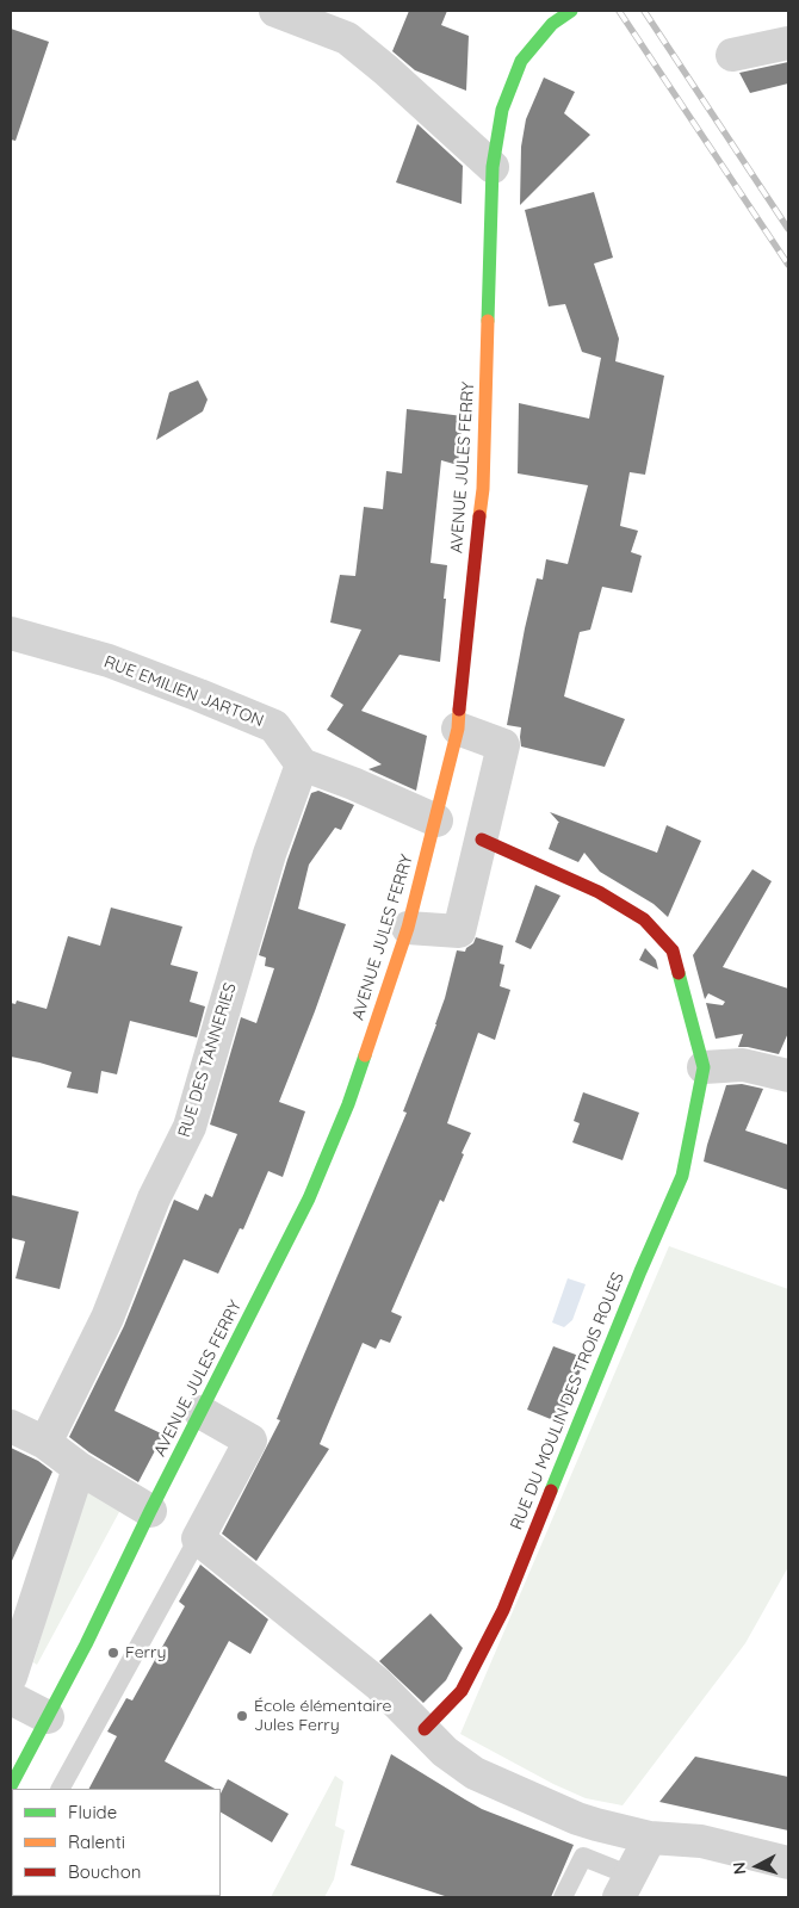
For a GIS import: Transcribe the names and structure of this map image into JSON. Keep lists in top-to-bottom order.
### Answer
{
  "streets": {
    "street": [
      "AVENUE JULES FERRY",
      "RUE EMILIEN JARTON",
      "RUE DES TANNERIES",
      "RUE DU MOULIN DES TROIS ROUES"
    ]
  },
  "crossings": [
    ["RUE EMILIEN JARTON", "RUE DES TANNERIES"]
  ],
  "places": ["Ferry", "École élémentaire Jules Ferry"],
  "legend": ["Fluide", "Ralenti", "Bouchon"],
  "north": "left"
}
